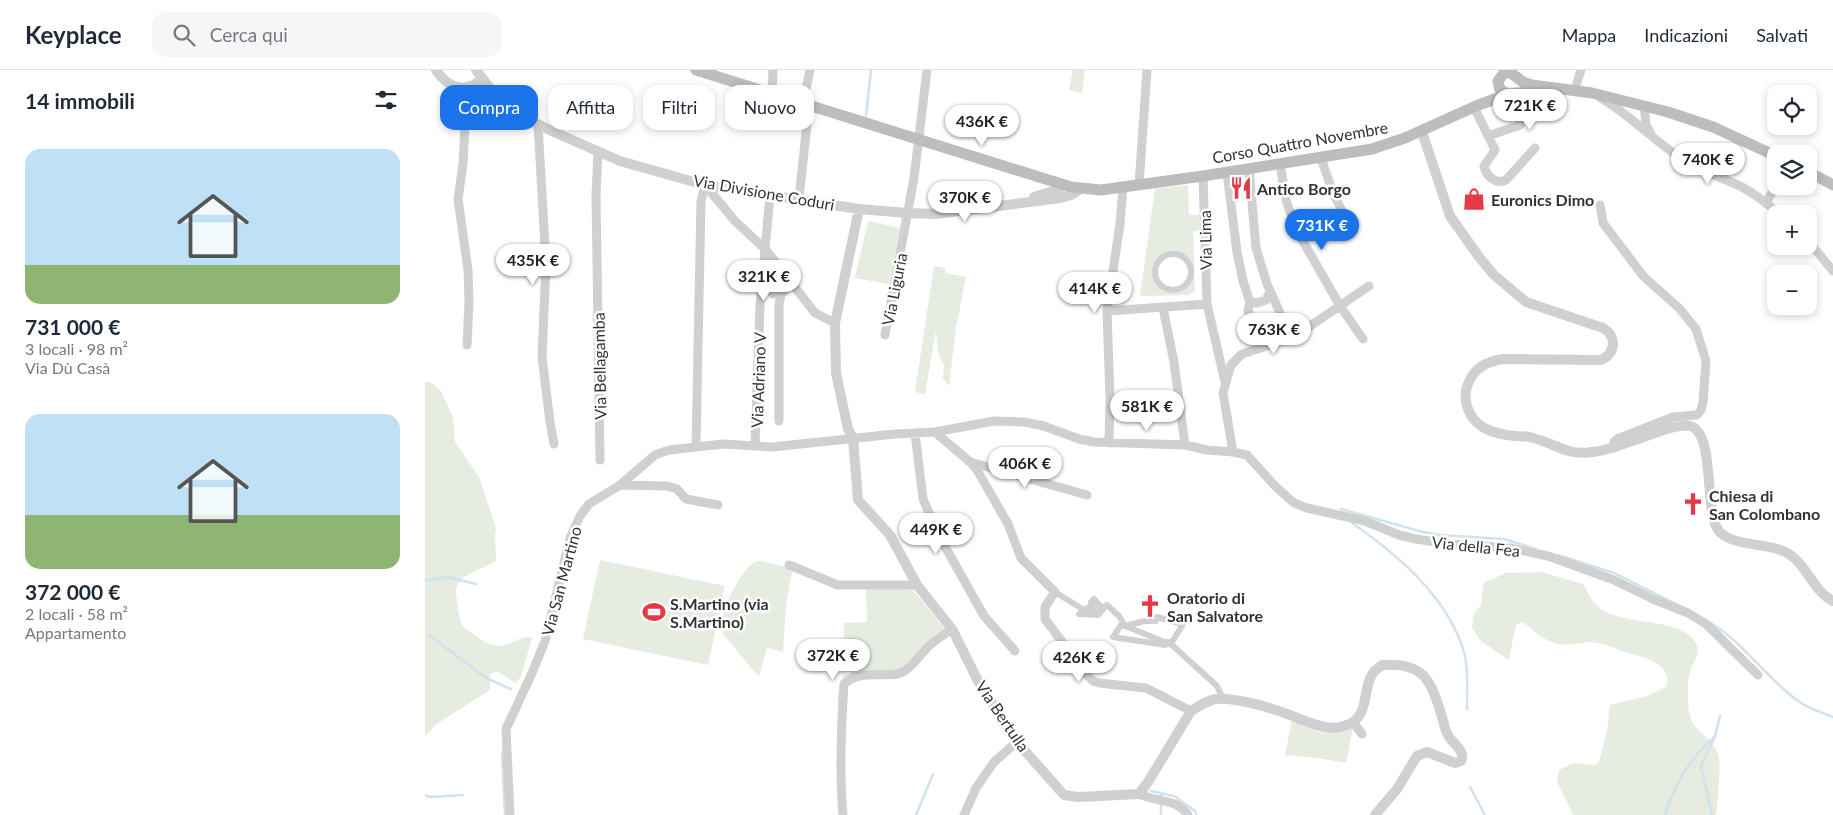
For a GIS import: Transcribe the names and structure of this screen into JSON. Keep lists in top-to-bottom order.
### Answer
{
  "streets": {
    "main road": ["Corso Quattro Novembre"],
    "street": [
      "Via Divisione Coduri",
      "Via Lima",
      "Via Liguria",
      "Via Bellagamba",
      "Via Adriano V",
      "Via della Fea",
      "Via San Martino",
      "Via Bertulla"
    ]
  },
  "crossings": [
    ["Corso Quattro Novembre", "Via Divisione Coduri"],
    ["Corso Quattro Novembre", "Via Lima"],
    ["Corso Quattro Novembre", "Via Liguria"],
    ["Via Divisione Coduri", "Via Liguria"],
    ["Via Divisione Coduri", "Via Bellagamba"],
    ["Via Divisione Coduri", "Via Adriano V"],
    ["Via Divisione Coduri", "Via Bertulla"],
    ["Via Adriano V", "Via San Martino"],
    ["Via della Fea", "Via San Martino"],
    ["Via San Martino", "Via Bertulla"]
  ],
  "places": {
    "restaurant": ["Antico Borgo"],
    "shop": ["Euronics Dimo"],
    "church": ["Chiesa di San Colombano", "Oratorio di San Salvatore"],
    "sports": ["S.Martino (via S.Martino)"]
  },
  "page": {
    "header": "Keyplace",
    "search": "Cerca qui",
    "nav": ["Mappa", "Indicazioni", "Salvati"],
    "heading": "14 immobili",
    "map_buttons": ["+", "−"],
    "chip": [
      "Compra",
      "Affitta",
      "Filtri",
      "Nuovo"
    ],
    "price": [
      "721K €",
      "436K €",
      "740K €",
      "370K €",
      "731K €",
      "435K €",
      "321K €",
      "414K €",
      "763K €",
      "581K €",
      "406K €",
      "449K €",
      "372K €",
      "426K €"
    ],
    "list": [
      {
        "name": "731 000 €",
        "note": "3 locali · 98 m² · Via Dù Casà"
      },
      {
        "name": "372 000 €",
        "note": "2 locali · 58 m² · Appartamento"
      }
    ]
  }
}
